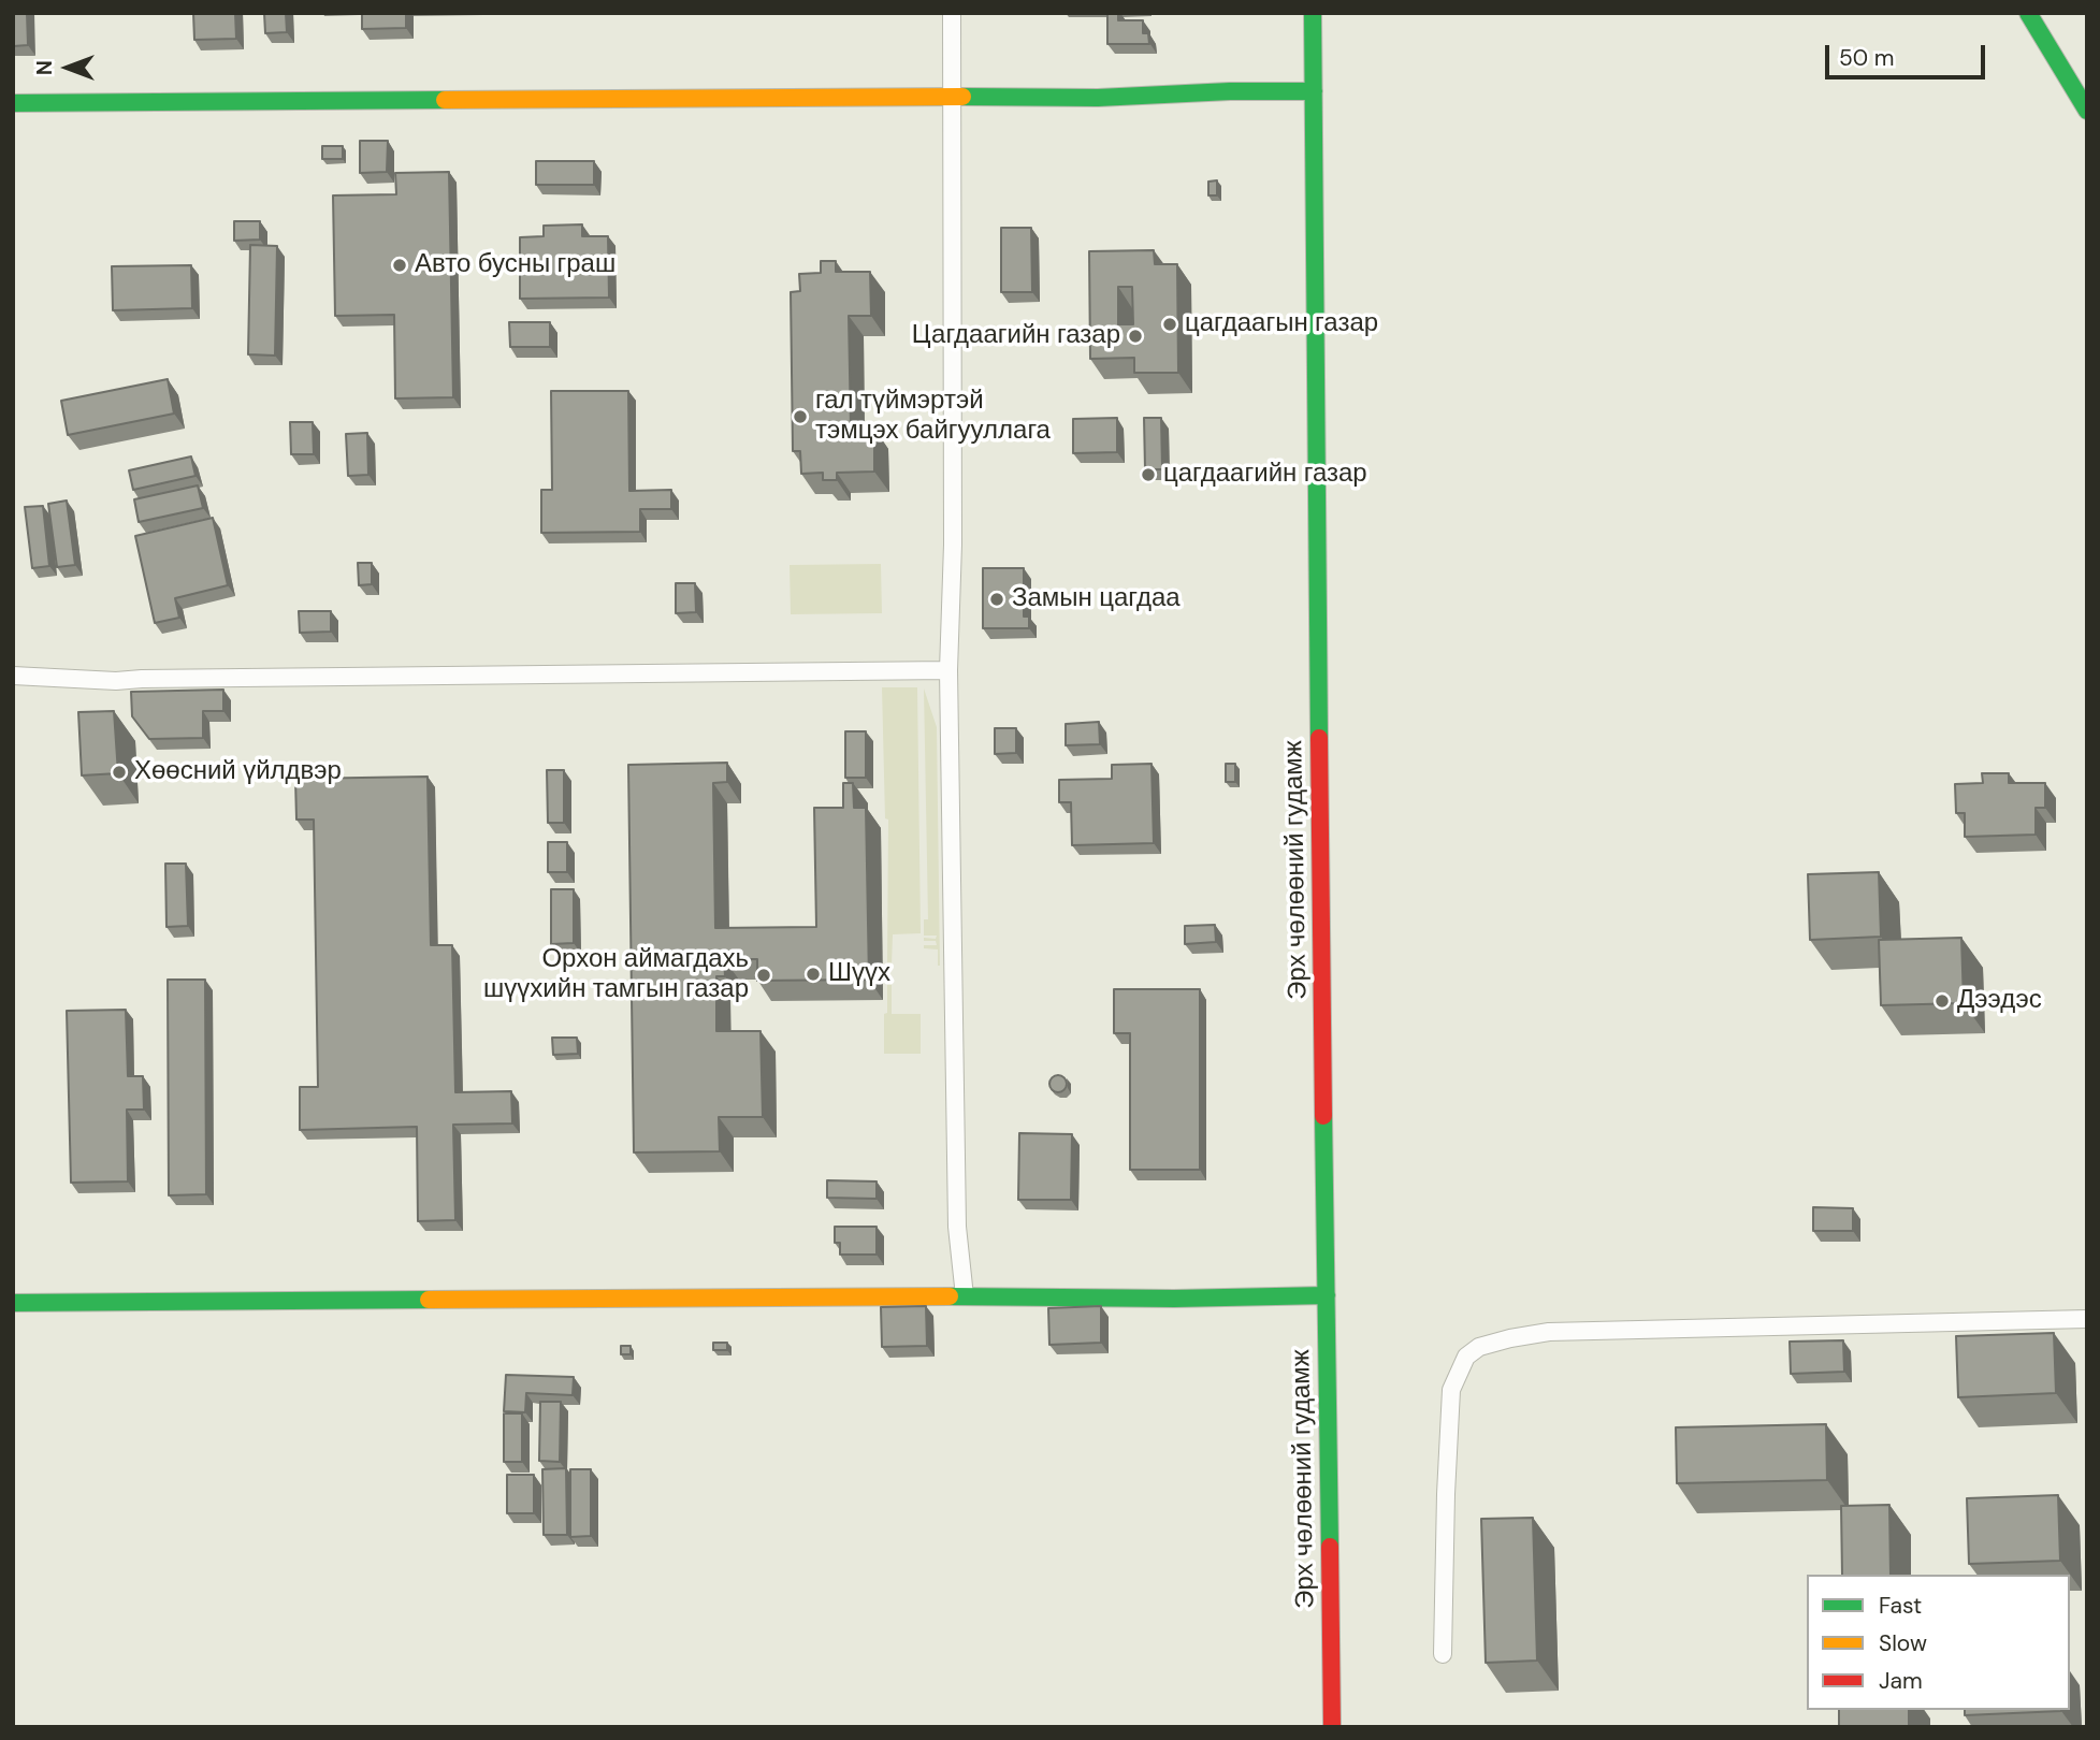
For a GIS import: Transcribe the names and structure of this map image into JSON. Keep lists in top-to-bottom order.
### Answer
{
  "streets": {
    "main road": ["Эрх чөлөөний гудамж"]
  },
  "places": [
    "Авто бусны граш",
    "цагдаагын газар",
    "Цагдаагийн газар",
    "гал түймэртэй тэмцэх байгууллага",
    "цагдаагийн газар",
    "Замын цагдаа",
    "Хөөсний үйлдвэр",
    "Шүүх",
    "Орхон аймагдахь шүүхийн тамгын газар",
    "Дээдэс"
  ],
  "legend": ["Fast", "Slow", "Jam"],
  "scale_bar": "50 m",
  "north": "left"
}
